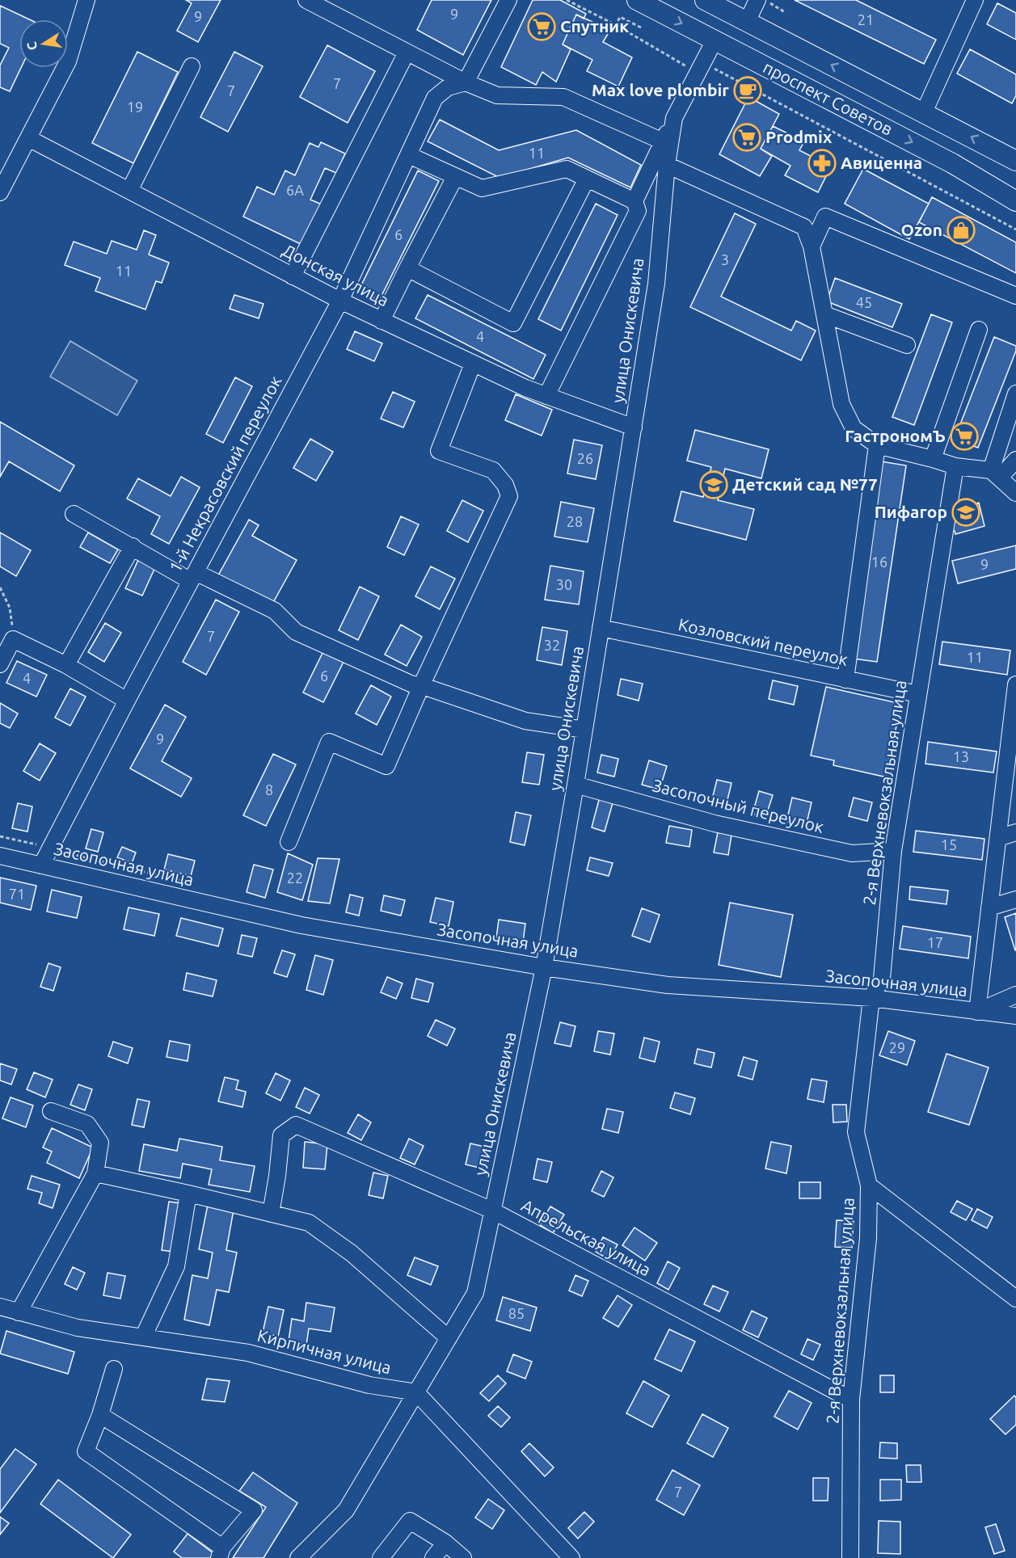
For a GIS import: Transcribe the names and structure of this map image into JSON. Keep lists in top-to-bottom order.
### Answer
{
  "streets": {
    "main road": ["проспект Советов"],
    "street": [
      "Донская улица",
      "улица Онискевича",
      "1-й Некрасовский переулок",
      "Козловский переулок",
      "2-я Верхневокзальная улица",
      "Засопочный переулок",
      "Засопочная улица",
      "Апрельская улица",
      "Кирпичная улица"
    ]
  },
  "crossings": [
    ["проспект Советов", "улица Онискевича"],
    ["Донская улица", "улица Онискевича"],
    ["Донская улица", "1-й Некрасовский переулок"],
    ["улица Онискевича", "Козловский переулок"],
    ["улица Онискевича", "Засопочный переулок"],
    ["улица Онискевича", "Засопочная улица"],
    ["улица Онискевича", "Апрельская улица"],
    ["улица Онискевича", "Кирпичная улица"],
    ["1-й Некрасовский переулок", "Засопочная улица"],
    ["Козловский переулок", "2-я Верхневокзальная улица"],
    ["2-я Верхневокзальная улица", "Засопочный переулок"],
    ["2-я Верхневокзальная улица", "Засопочная улица"],
    ["2-я Верхневокзальная улица", "Апрельская улица"]
  ],
  "places": {
    "supermarket": ["Спутник", "Prodmix", "ГастрономЪ"],
    "cafe": ["Max love plombir"],
    "pharmacy": ["Авиценна"],
    "shop": ["Ozon"],
    "school or university": ["Детский сад №77", "Пифагор"]
  },
  "house_numbers": [
    "9",
    "9",
    "21",
    "7",
    "7",
    "19",
    "11",
    "6А",
    "6",
    "3",
    "11",
    "45",
    "4",
    "26",
    "28",
    "16",
    "9",
    "30",
    "7",
    "32",
    "11",
    "6",
    "4",
    "9",
    "13",
    "8",
    "15",
    "22",
    "71",
    "17",
    "29",
    "85",
    "7"
  ],
  "north": "left"
}
